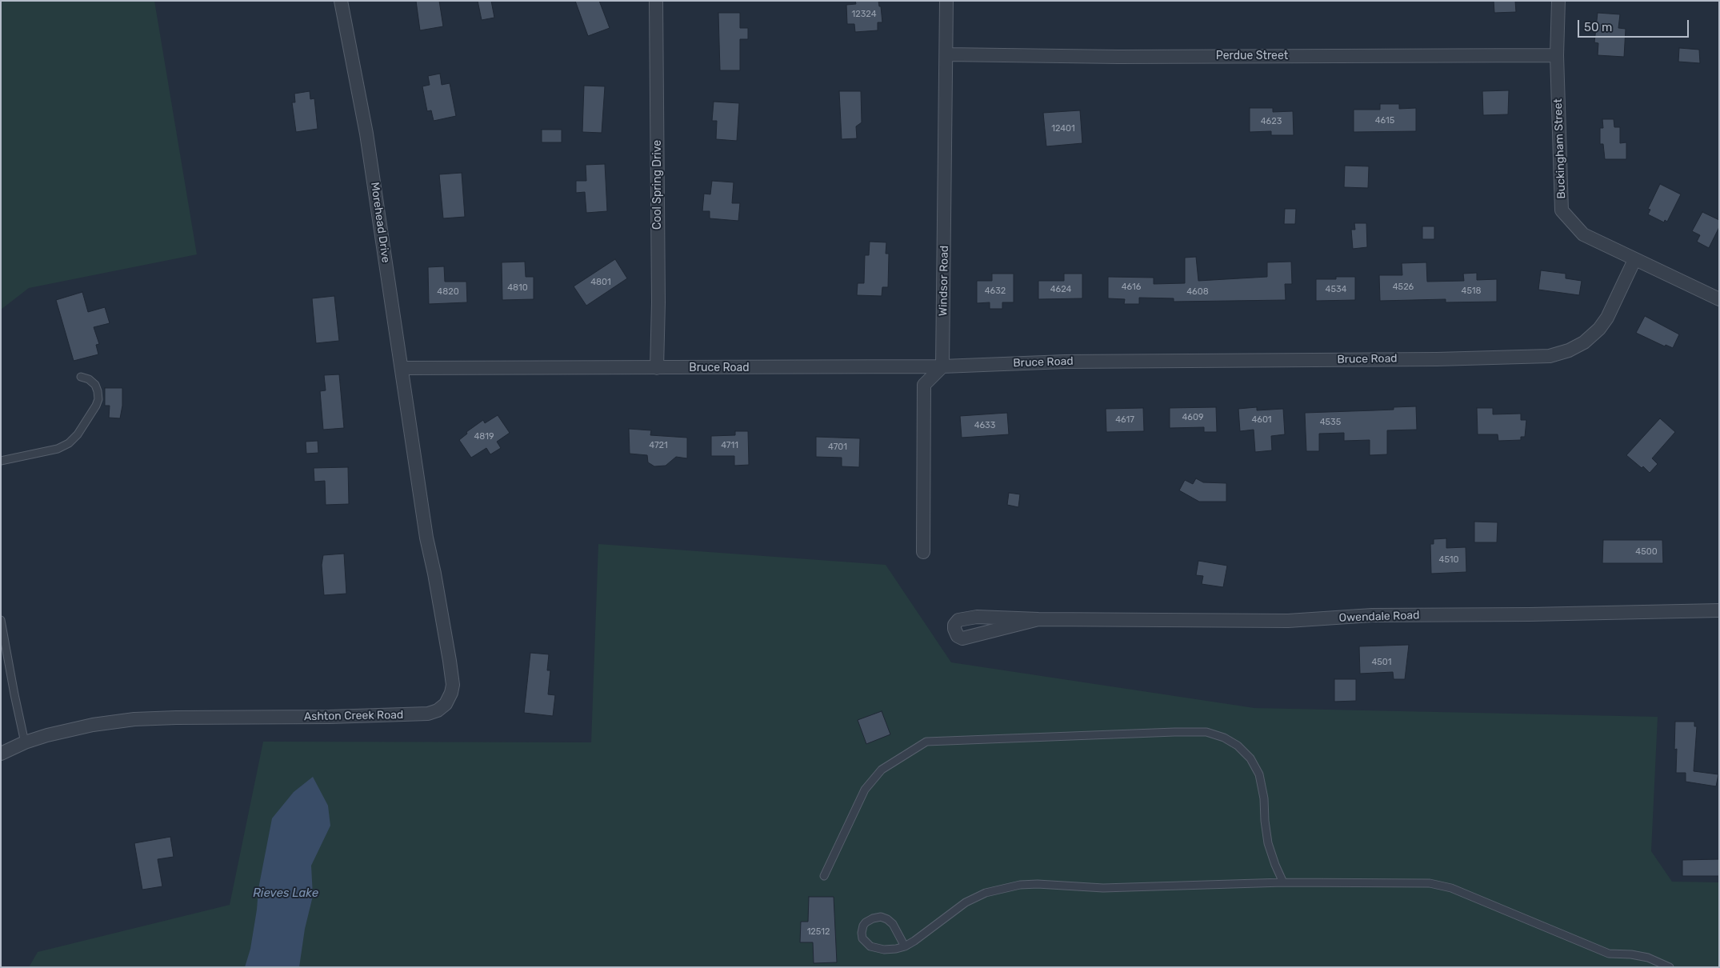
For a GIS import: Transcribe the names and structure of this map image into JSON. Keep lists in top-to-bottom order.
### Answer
{
  "streets": {
    "street": [
      "Perdue Street",
      "Buckingham Street",
      "Cool Spring Drive",
      "Morehead Drive",
      "Windsor Road",
      "Bruce Road",
      "Owendale Road",
      "Ashton Creek Road"
    ]
  },
  "crossings": [
    ["Perdue Street", "Buckingham Street"],
    ["Perdue Street", "Windsor Road"],
    ["Buckingham Street", "Bruce Road"],
    ["Cool Spring Drive", "Bruce Road"],
    ["Morehead Drive", "Bruce Road"],
    ["Morehead Drive", "Ashton Creek Road"],
    ["Windsor Road", "Bruce Road"]
  ],
  "water": ["Rieves Lake"],
  "house_numbers": [
    "12324",
    "4615",
    "4623",
    "12401",
    "4801",
    "4616",
    "4526",
    "4810",
    "4624",
    "4534",
    "4632",
    "4518",
    "4820",
    "4608",
    "4609",
    "4617",
    "4601",
    "4535",
    "4633",
    "4819",
    "4721",
    "4711",
    "4701",
    "4500",
    "4510",
    "4501",
    "12512"
  ],
  "scale_bar": "50 m"
}
